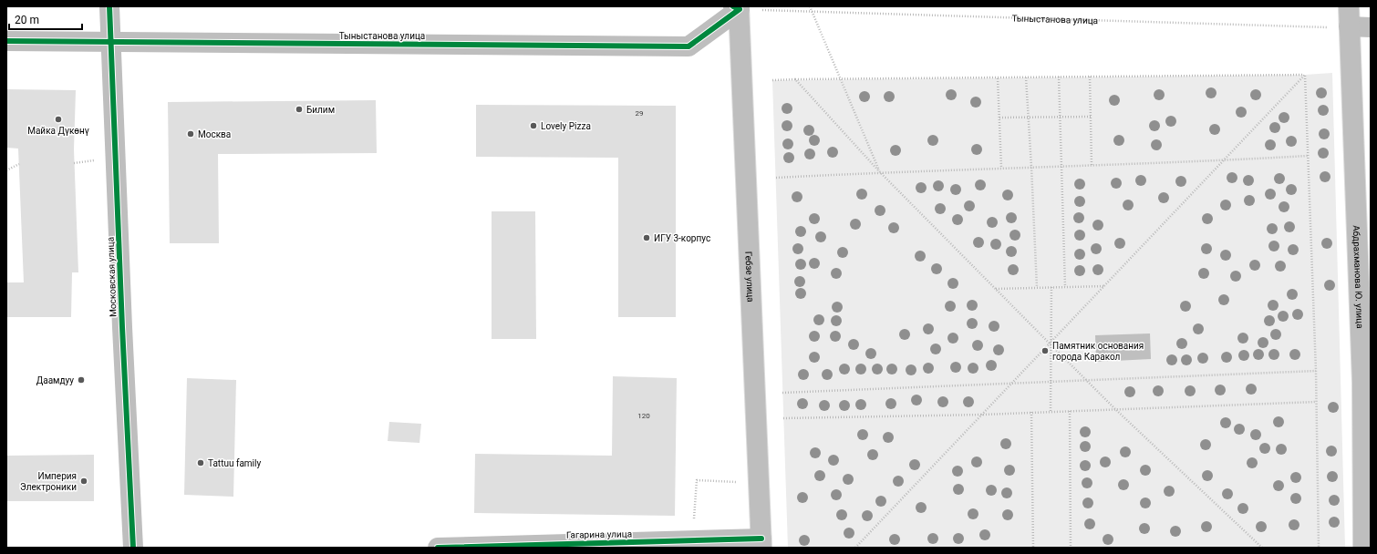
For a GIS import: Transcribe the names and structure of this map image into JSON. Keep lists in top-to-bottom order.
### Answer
{
  "streets": {
    "street": [
      "Тыныстанова улица",
      "Московская улица",
      "Гебзе улица",
      "Абдрахманова Ю. улица",
      "Гагарина улица"
    ]
  },
  "crossings": [
    ["Тыныстанова улица", "Московская улица"],
    ["Тыныстанова улица", "Гебзе улица"],
    ["Тыныстанова улица", "Абдрахманова Ю. улица"],
    ["Гебзе улица", "Гагарина улица"]
  ],
  "places": [
    "Билим",
    "Майка Дүкөнү",
    "Lovely Pizza",
    "Москва",
    "ИГУ 3-корпус",
    "Памятник основания города Каракол",
    "Даамдуу",
    "Tattuu family",
    "Империя Электроники"
  ],
  "house_numbers": ["29", "120"],
  "scale_bar": "20 m"
}
